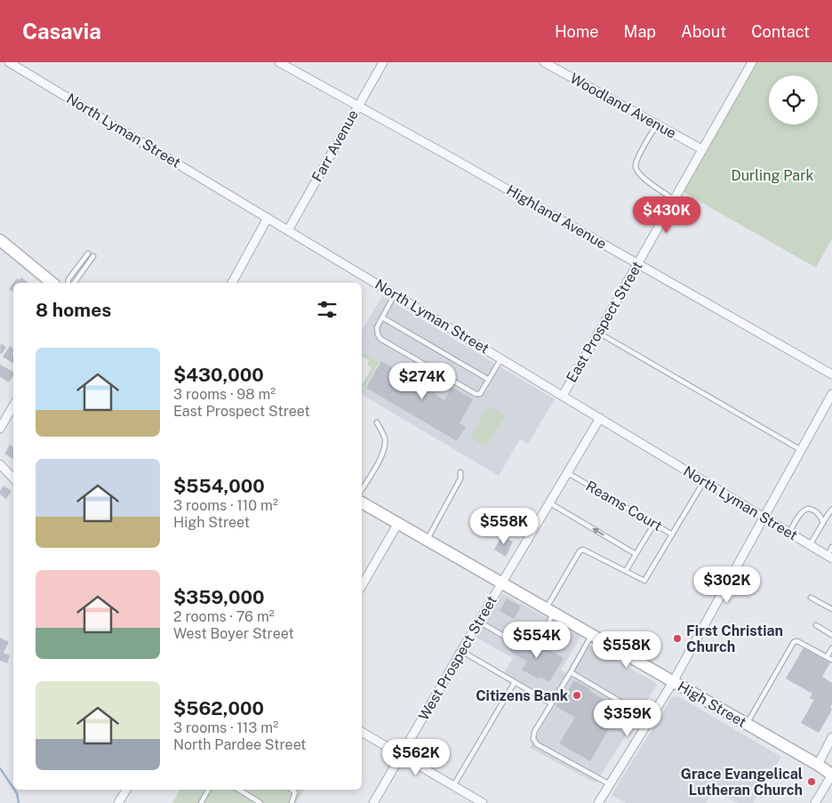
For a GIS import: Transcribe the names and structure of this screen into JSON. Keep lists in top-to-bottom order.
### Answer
{
  "streets": {
    "main road": ["High Street"],
    "street": [
      "Woodland Avenue",
      "North Lyman Street",
      "Farr Avenue",
      "Highland Avenue",
      "East Prospect Street",
      "West Prospect Street"
    ],
    "lane": ["Reams Court"]
  },
  "crossings": [
    ["Woodland Avenue", "East Prospect Street"],
    ["North Lyman Street", "Farr Avenue"],
    ["North Lyman Street", "East Prospect Street"],
    ["North Lyman Street", "Reams Court"],
    ["Farr Avenue", "Highland Avenue"],
    ["Highland Avenue", "East Prospect Street"],
    ["West Prospect Street", "High Street"]
  ],
  "parks": ["Durling Park"],
  "places": ["First Christian Church", "Citizens Bank", "Grace Evangelical Lutheran Church"],
  "page": {
    "header": "Casavia",
    "nav": [
      "Home",
      "Map",
      "About",
      "Contact"
    ],
    "price": [
      "$430K",
      "$274K",
      "$558K",
      "$302K",
      "$554K",
      "$558K",
      "$359K",
      "$562K"
    ],
    "heading": "8 homes",
    "list": [
      {
        "name": "$430,000",
        "note": "3 rooms · 98 m² · East Prospect Street"
      },
      {
        "name": "$554,000",
        "note": "3 rooms · 110 m² · High Street"
      },
      {
        "name": "$359,000",
        "note": "2 rooms · 76 m² · West Boyer Street"
      },
      {
        "name": "$562,000",
        "note": "3 rooms · 113 m² · North Pardee Street"
      }
    ]
  }
}
